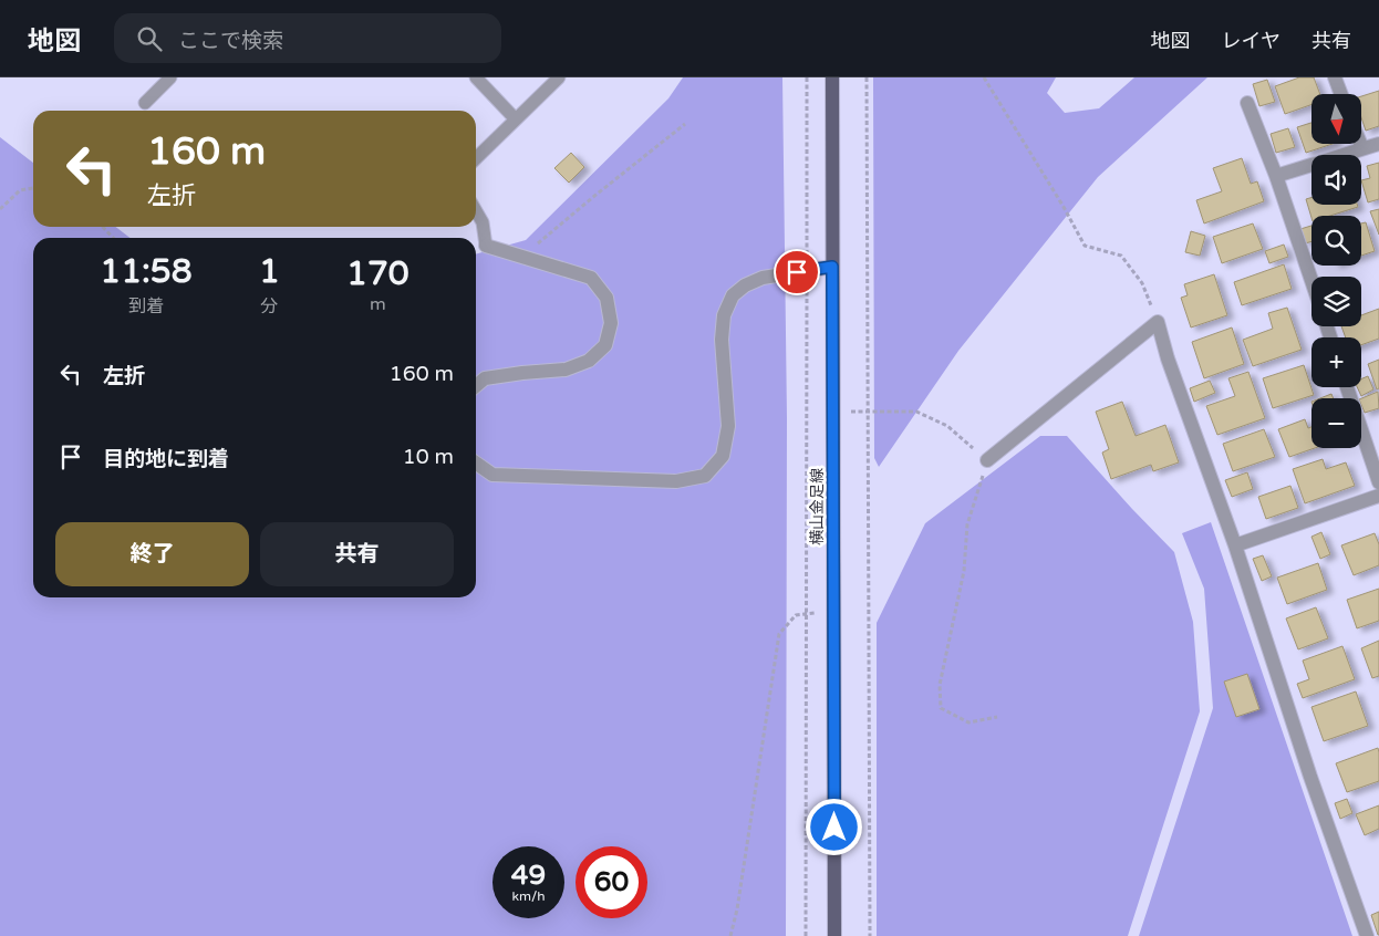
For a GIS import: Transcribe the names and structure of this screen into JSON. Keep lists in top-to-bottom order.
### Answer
{
  "streets": {
    "main road": ["横山金足線"]
  },
  "north": "bottom",
  "page": {
    "header": "地図",
    "search": "ここで検索",
    "nav": ["地図", "レイヤ", "共有"],
    "map_buttons": ["+", "−"],
    "turn": ["160 m", "左折"],
    "eta": [
      "11:58",
      "到着",
      "1",
      "分",
      "170",
      "m"
    ],
    "list": [
      {
        "name": "左折",
        "value": "160 m"
      },
      {
        "name": "目的地に到着",
        "value": "10 m"
      }
    ],
    "buttons": ["終了", "共有"],
    "speed": "49 km/h",
    "limit": "60"
  }
}
